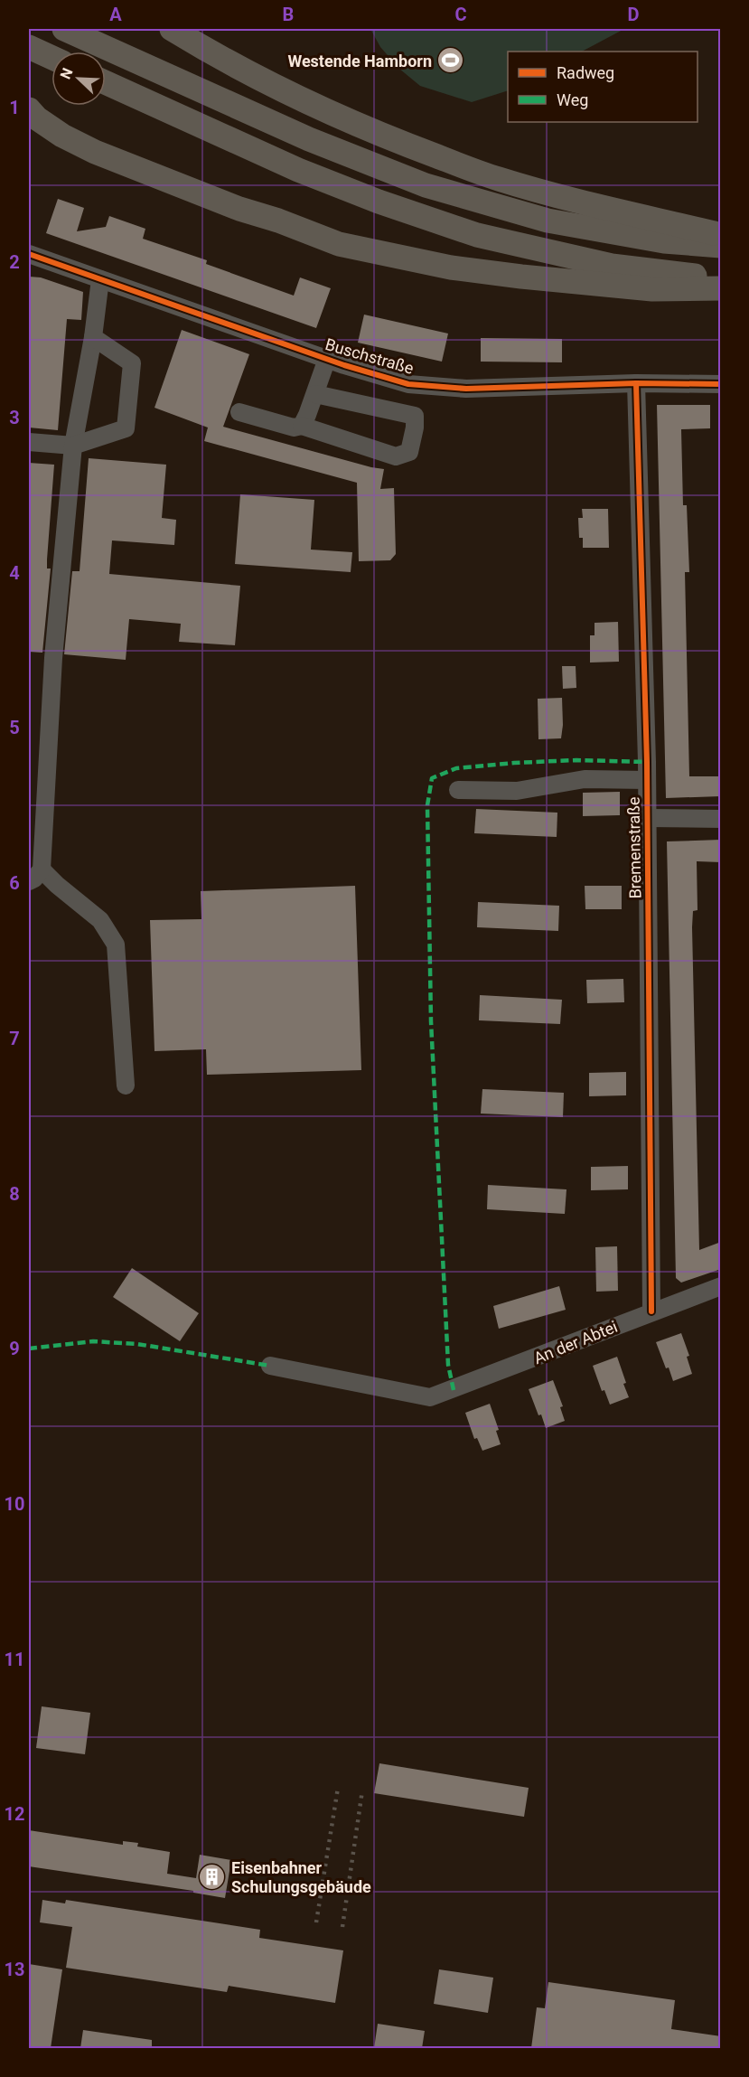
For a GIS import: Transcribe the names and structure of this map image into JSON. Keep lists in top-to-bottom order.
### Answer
{
  "streets": {
    "street": ["Buschstraße", "Bremenstraße", "An der Abtei"]
  },
  "crossings": [
    ["Buschstraße", "Bremenstraße"],
    ["Bremenstraße", "An der Abtei"]
  ],
  "places": {
    "sports": ["Westende Hamborn"],
    "building": ["Eisenbahner Schulungsgebäude"]
  },
  "legend": ["Radweg", "Weg"],
  "north": "top left",
  "grid": {
    "columns": [
      "A",
      "B",
      "C",
      "D"
    ],
    "rows": [
      "1",
      "2",
      "3",
      "4",
      "5",
      "6",
      "7",
      "8",
      "9",
      "10",
      "11",
      "12",
      "13"
    ]
  }
}
